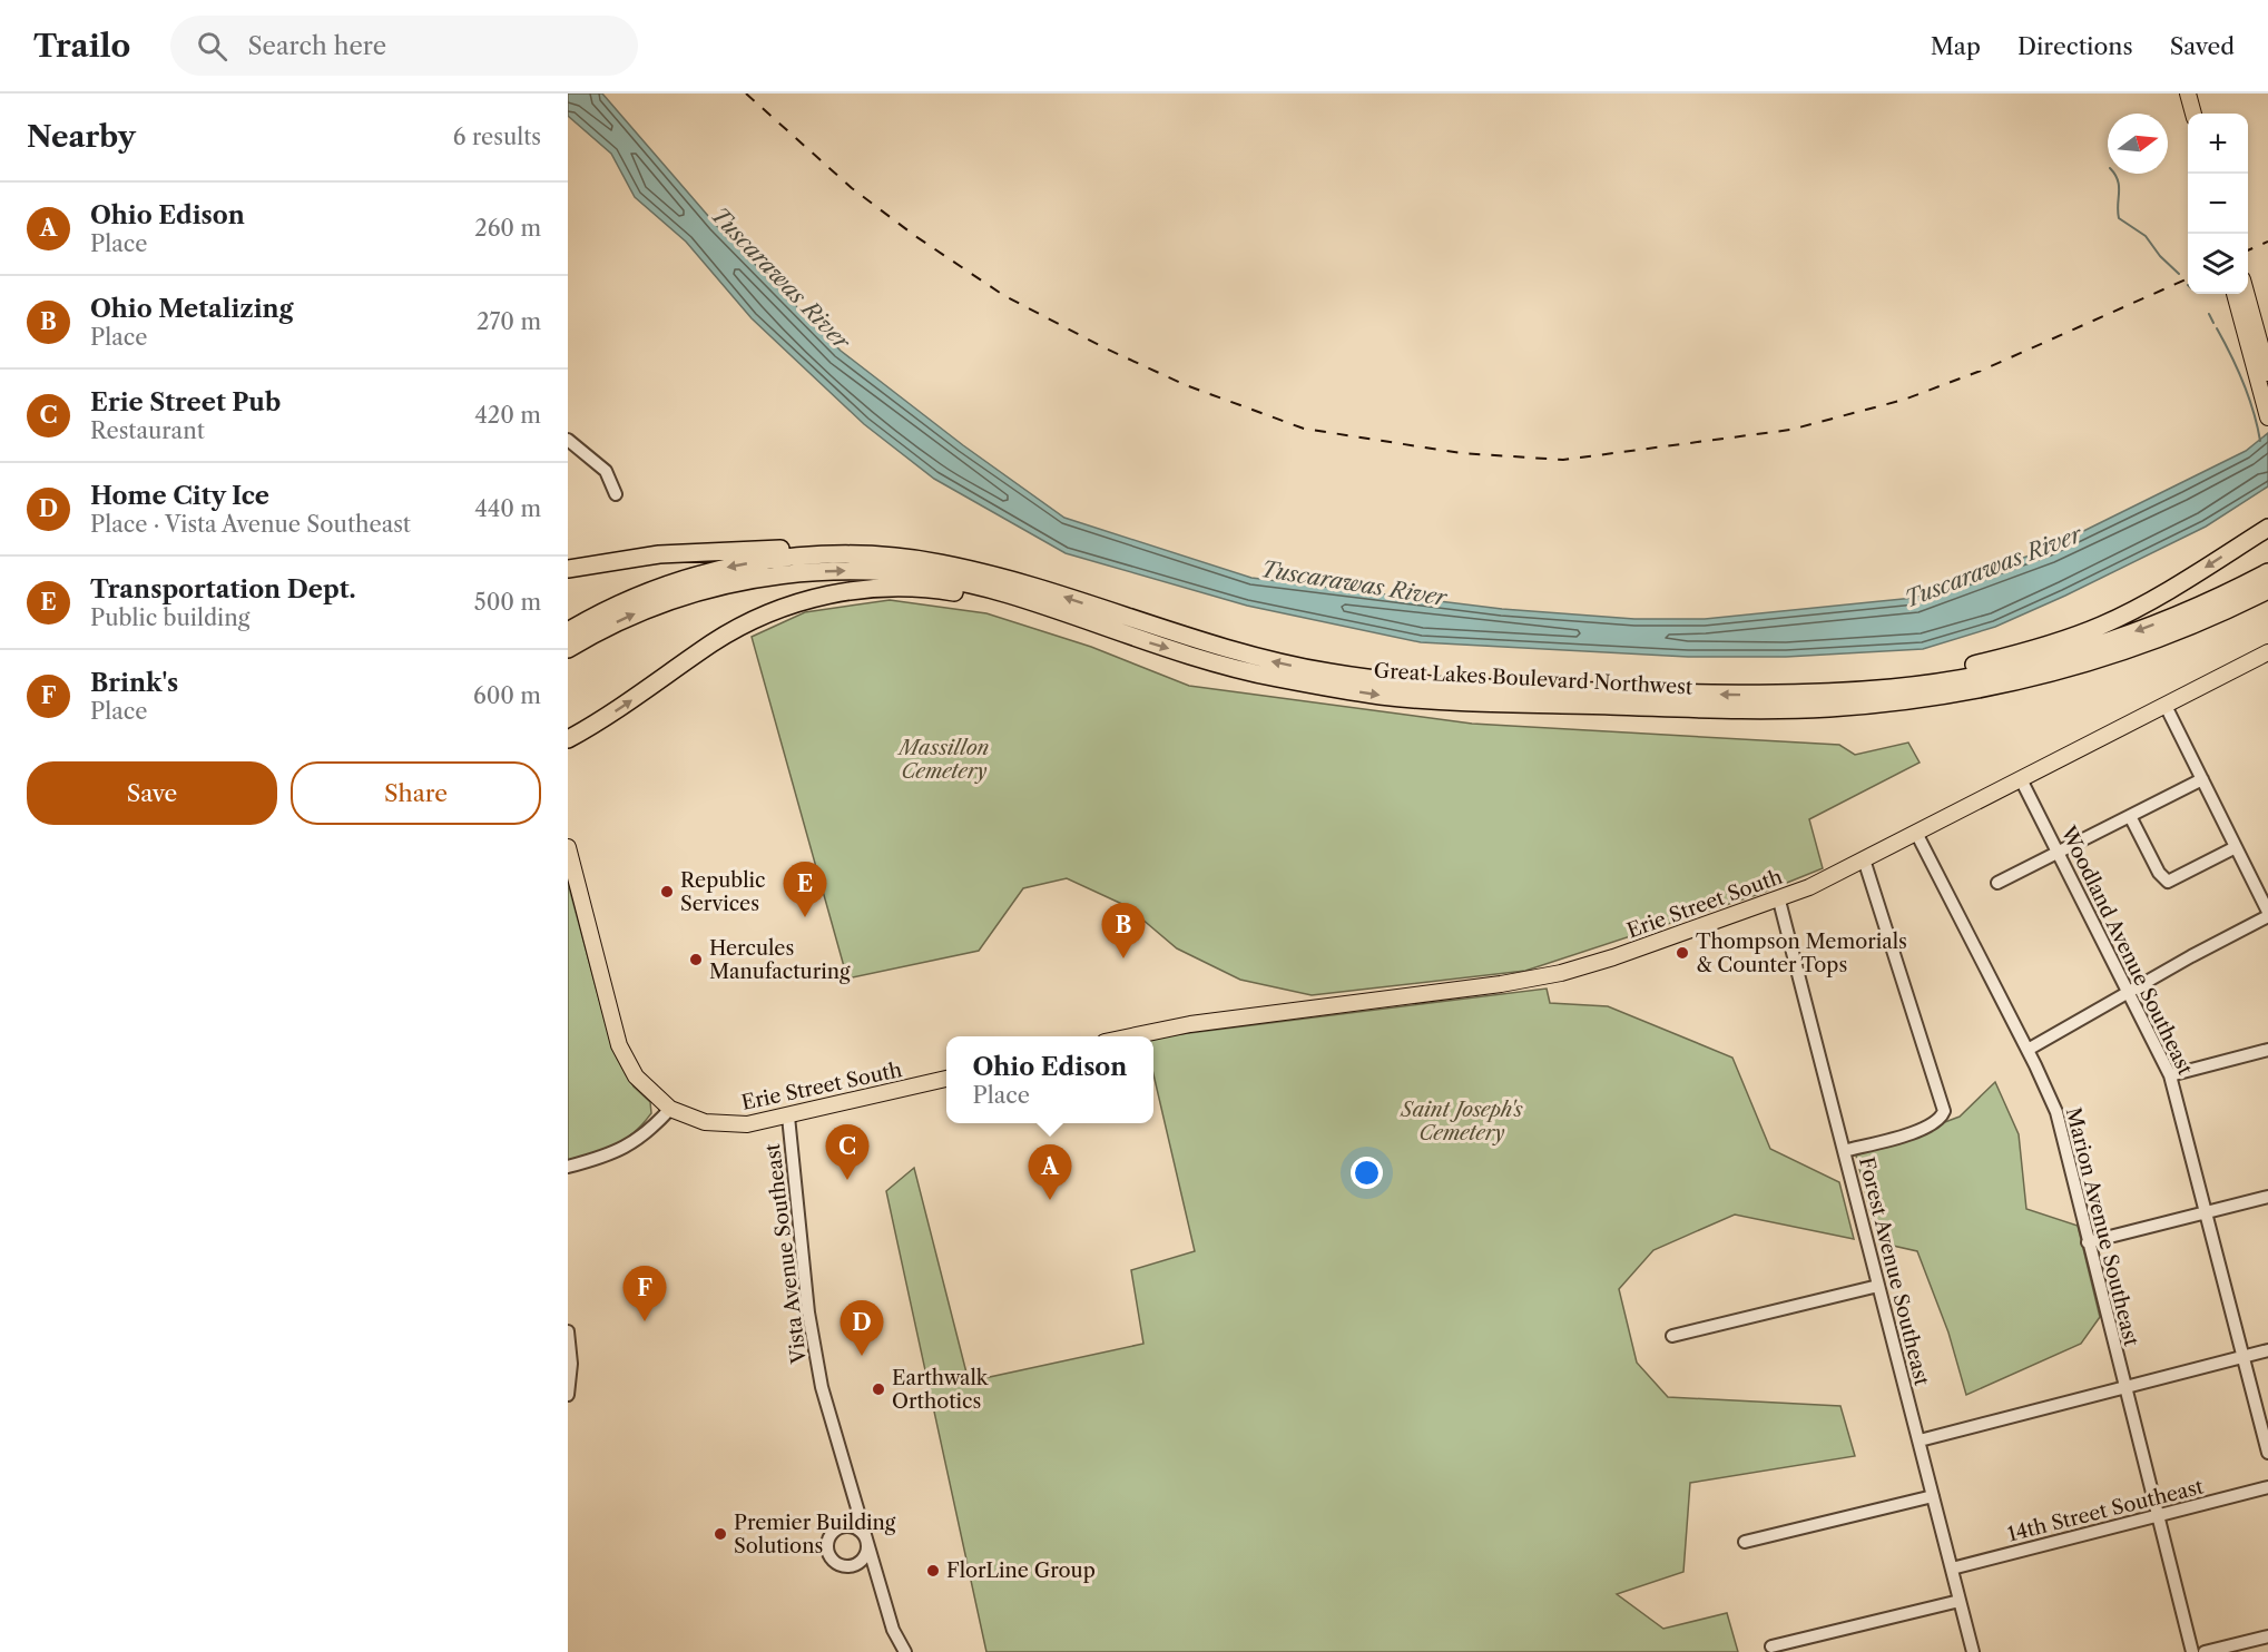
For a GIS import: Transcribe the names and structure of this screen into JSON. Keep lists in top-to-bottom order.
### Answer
{
  "streets": {
    "highway": ["Great Lakes Boulevard Northwest"],
    "main road": ["Erie Street South"],
    "street": [
      "Woodland Avenue Southeast",
      "Marion Avenue Southeast",
      "Vista Avenue Southeast",
      "Forest Avenue Southeast",
      "14th Street Southeast"
    ]
  },
  "crossings": [
    ["Erie Street South", "Woodland Avenue Southeast"],
    ["Erie Street South", "Marion Avenue Southeast"],
    ["Erie Street South", "Vista Avenue Southeast"],
    ["Erie Street South", "Forest Avenue Southeast"],
    ["Marion Avenue Southeast", "14th Street Southeast"],
    ["Forest Avenue Southeast", "14th Street Southeast"]
  ],
  "water": ["Tuscarawas River"],
  "parks": ["Massillon Cemetery", "Saint Joseph's Cemetery"],
  "places": [
    "Republic Services",
    "Thompson Memorials & Counter Tops",
    "Hercules Manufacturing",
    "Earthwalk Orthotics",
    "Premier Building Solutions",
    "FlorLine Group"
  ],
  "north": "right",
  "page": {
    "header": "Trailo",
    "search": "Search here",
    "nav": ["Map", "Directions", "Saved"],
    "heading": ["Nearby", "6 results"],
    "map_buttons": ["+", "−"],
    "list": [
      {
        "mark": "A",
        "name": "Ohio Edison",
        "note": "Place",
        "value": "260 m"
      },
      {
        "mark": "B",
        "name": "Ohio Metalizing",
        "note": "Place",
        "value": "270 m"
      },
      {
        "mark": "C",
        "name": "Erie Street Pub",
        "note": "Restaurant",
        "value": "420 m"
      },
      {
        "mark": "D",
        "name": "Home City Ice",
        "note": "Place · Vista Avenue Southeast",
        "value": "440 m"
      },
      {
        "mark": "E",
        "name": "Transportation Dept.",
        "note": "Public building",
        "value": "500 m"
      },
      {
        "mark": "F",
        "name": "Brink's",
        "note": "Place",
        "value": "600 m"
      }
    ],
    "buttons": ["Save", "Share"],
    "pins": [
      "E",
      "B",
      "C",
      "A",
      "F",
      "D"
    ],
    "popup": ["Ohio Edison", "Place"]
  }
}
